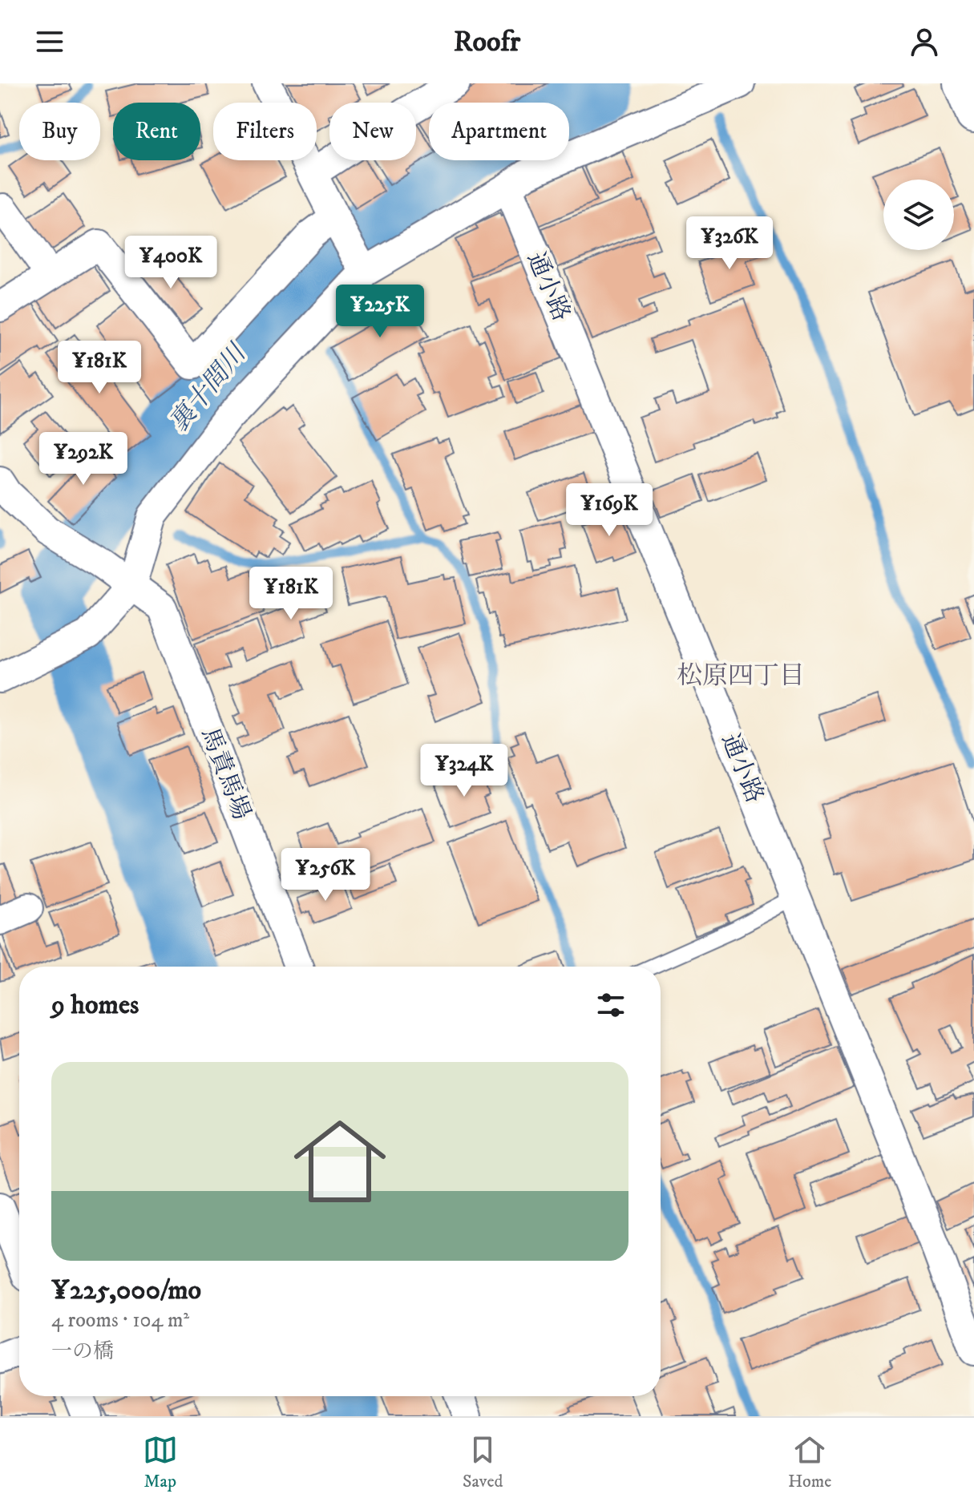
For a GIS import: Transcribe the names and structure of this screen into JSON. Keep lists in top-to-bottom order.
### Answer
{
  "streets": {
    "street": ["通小路", "馬責馬場"]
  },
  "districts": ["松原四丁目"],
  "water": ["裏十間川"],
  "page": {
    "header": "Roofr",
    "chip": [
      "Buy",
      "Rent",
      "Filters",
      "New",
      "Apartment"
    ],
    "price": [
      "¥326K",
      "¥400K",
      "¥225K",
      "¥181K",
      "¥292K",
      "¥169K",
      "¥181K",
      "¥324K",
      "¥256K"
    ],
    "heading": "9 homes",
    "list": [
      {
        "name": "¥225,000/mo",
        "note": "4 rooms · 104 m² · 一の橋"
      }
    ],
    "tabs": ["Map", "Saved", "Home"]
  }
}
